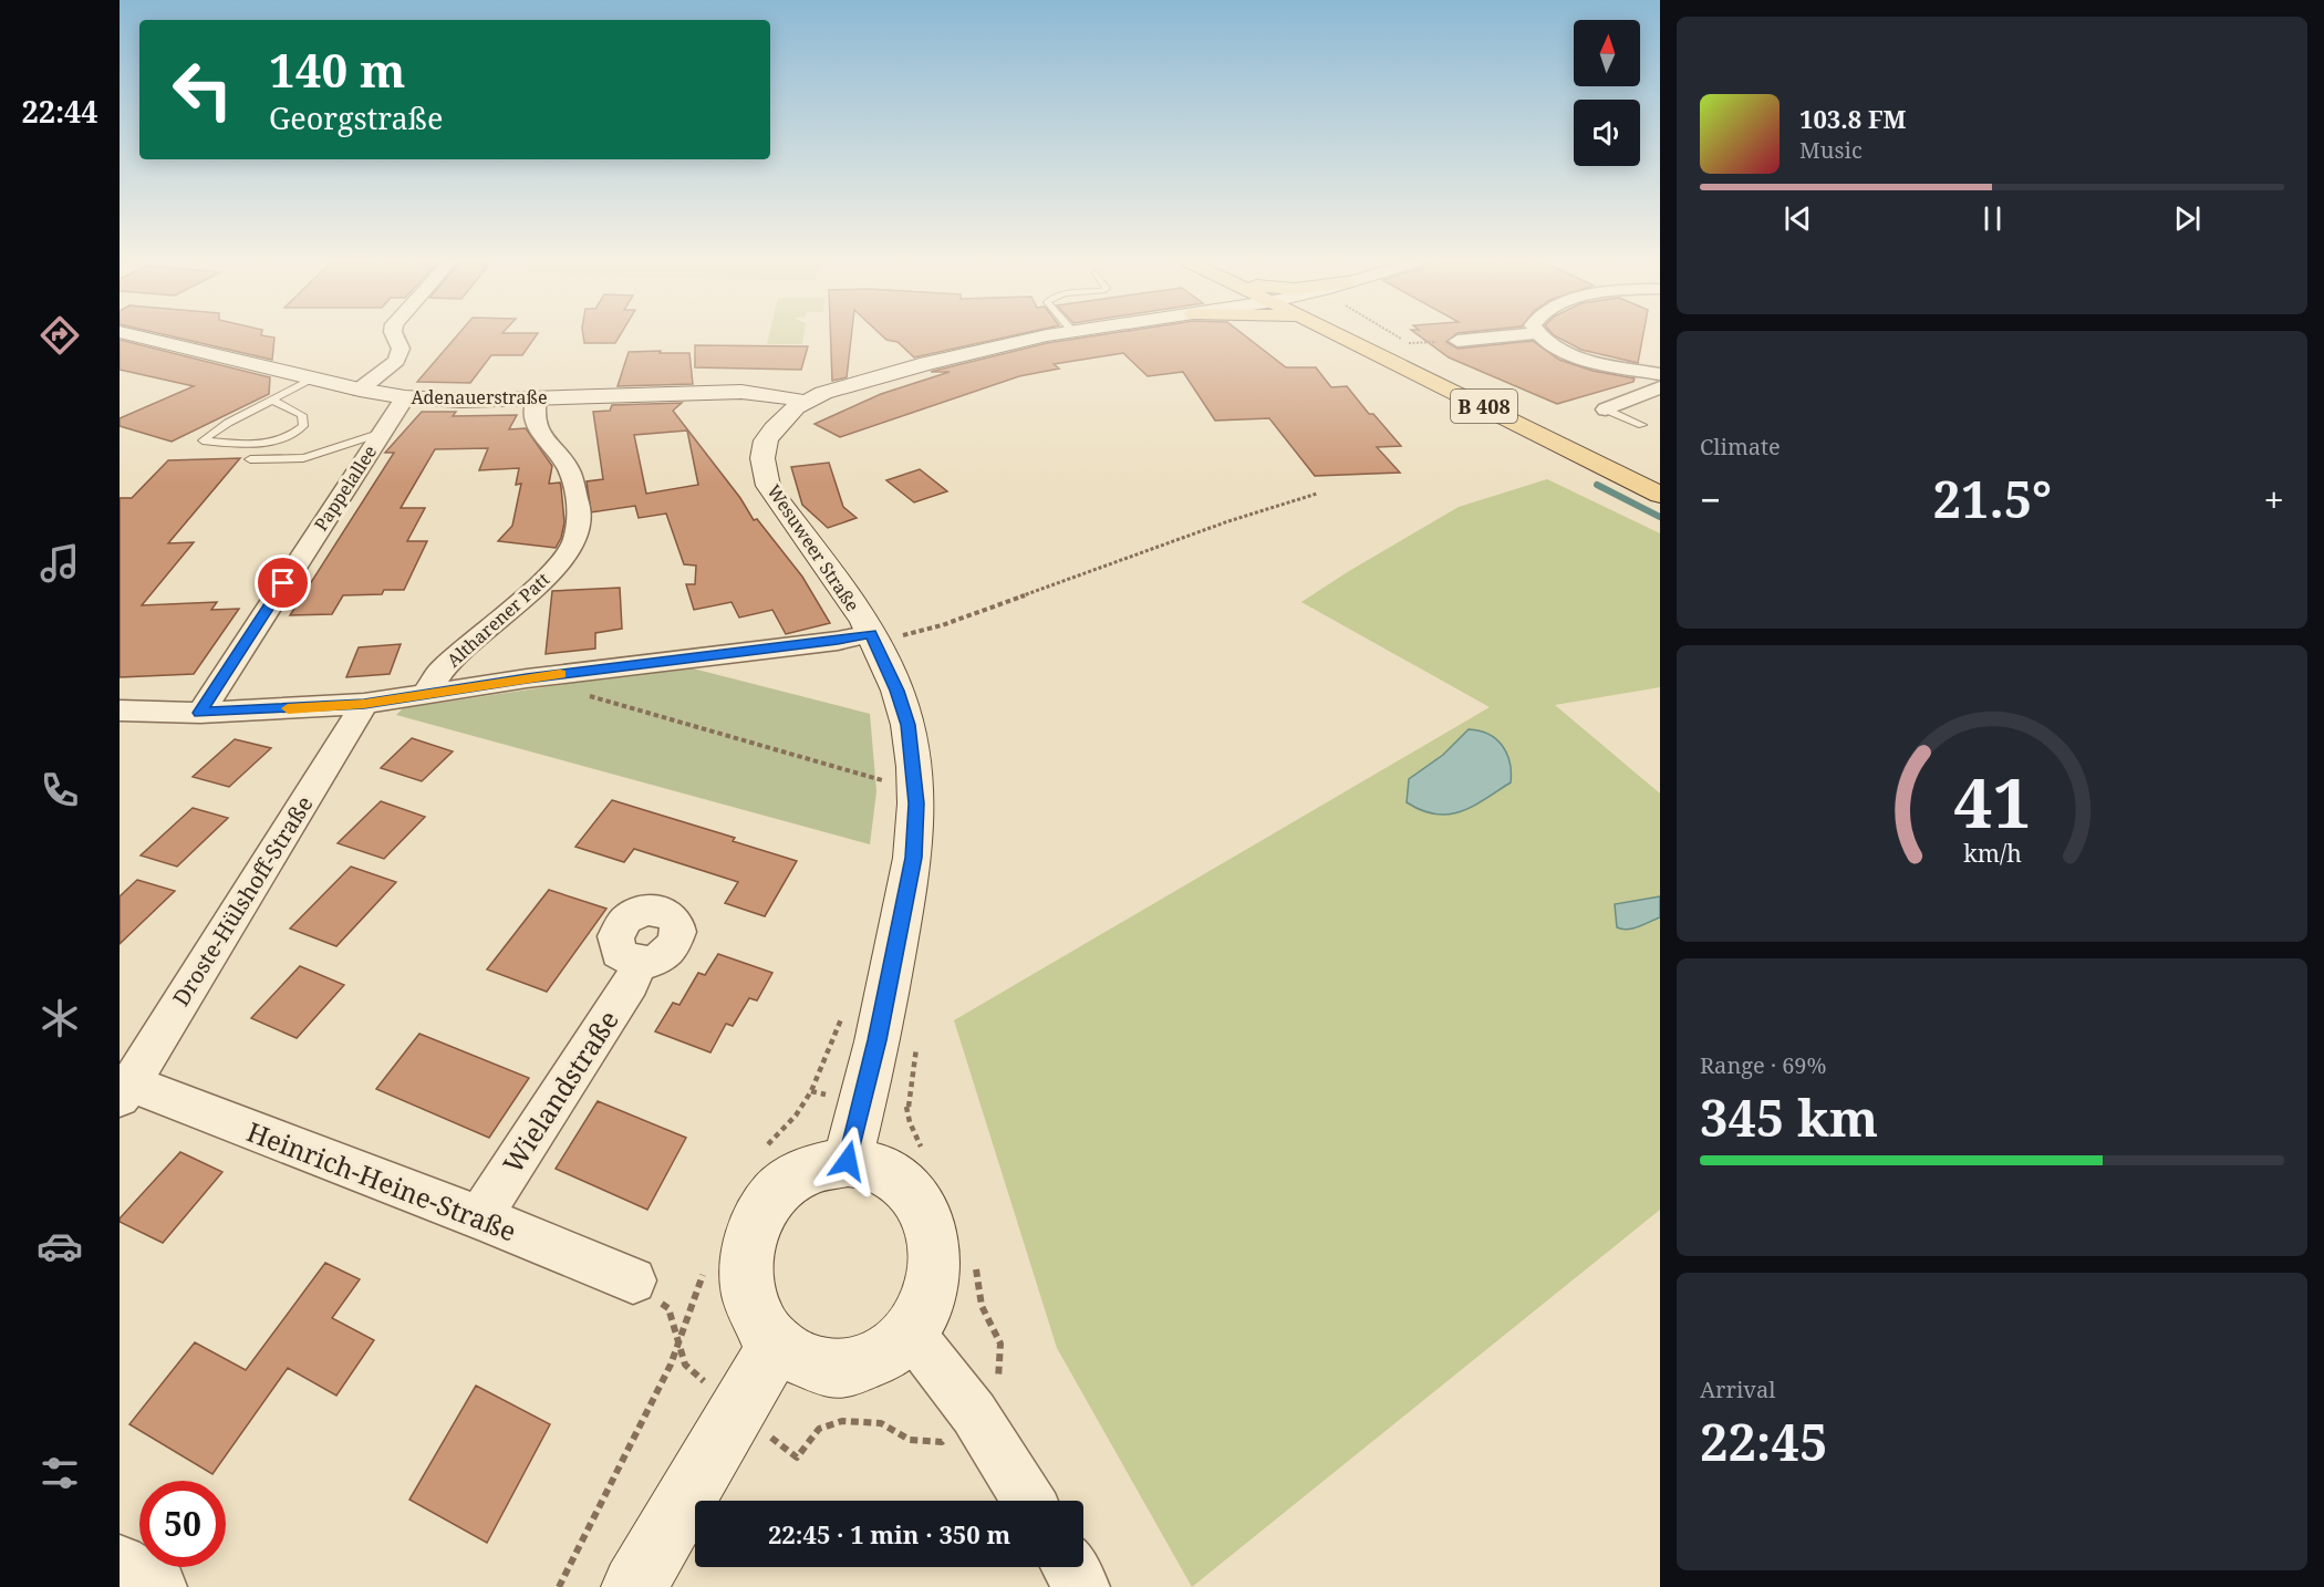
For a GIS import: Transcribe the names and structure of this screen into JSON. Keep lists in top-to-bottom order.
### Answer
{
  "streets": {
    "main road": ["Adenauerstraße", "B 408", "Wesuweer Straße"],
    "street": [
      "Pappelallee",
      "Altharener Patt",
      "Droste-Hülshoff-Straße",
      "Wielandstraße",
      "Heinrich-Heine-Straße"
    ]
  },
  "crossings": [
    ["Adenauerstraße", "Pappelallee"],
    ["Adenauerstraße", "Wesuweer Straße"],
    ["Adenauerstraße", "Altharener Patt"],
    ["Droste-Hülshoff-Straße", "Heinrich-Heine-Straße"],
    ["Wielandstraße", "Heinrich-Heine-Straße"]
  ],
  "north": "top",
  "page": {
    "tabs": "22:44",
    "turn": ["140 m", "Georgstraße"],
    "song": ["103.8 FM", "Music"],
    "tile": [
      "Climate",
      ["Range · 69%", "345 km"],
      ["Arrival", "22:45"]
    ],
    "heat": ["−", "21.5°", "+"],
    "limit": "50",
    "trip": "22:45 · 1 min · 350 m",
    "gauge": ["41", "km/h"]
  }
}
